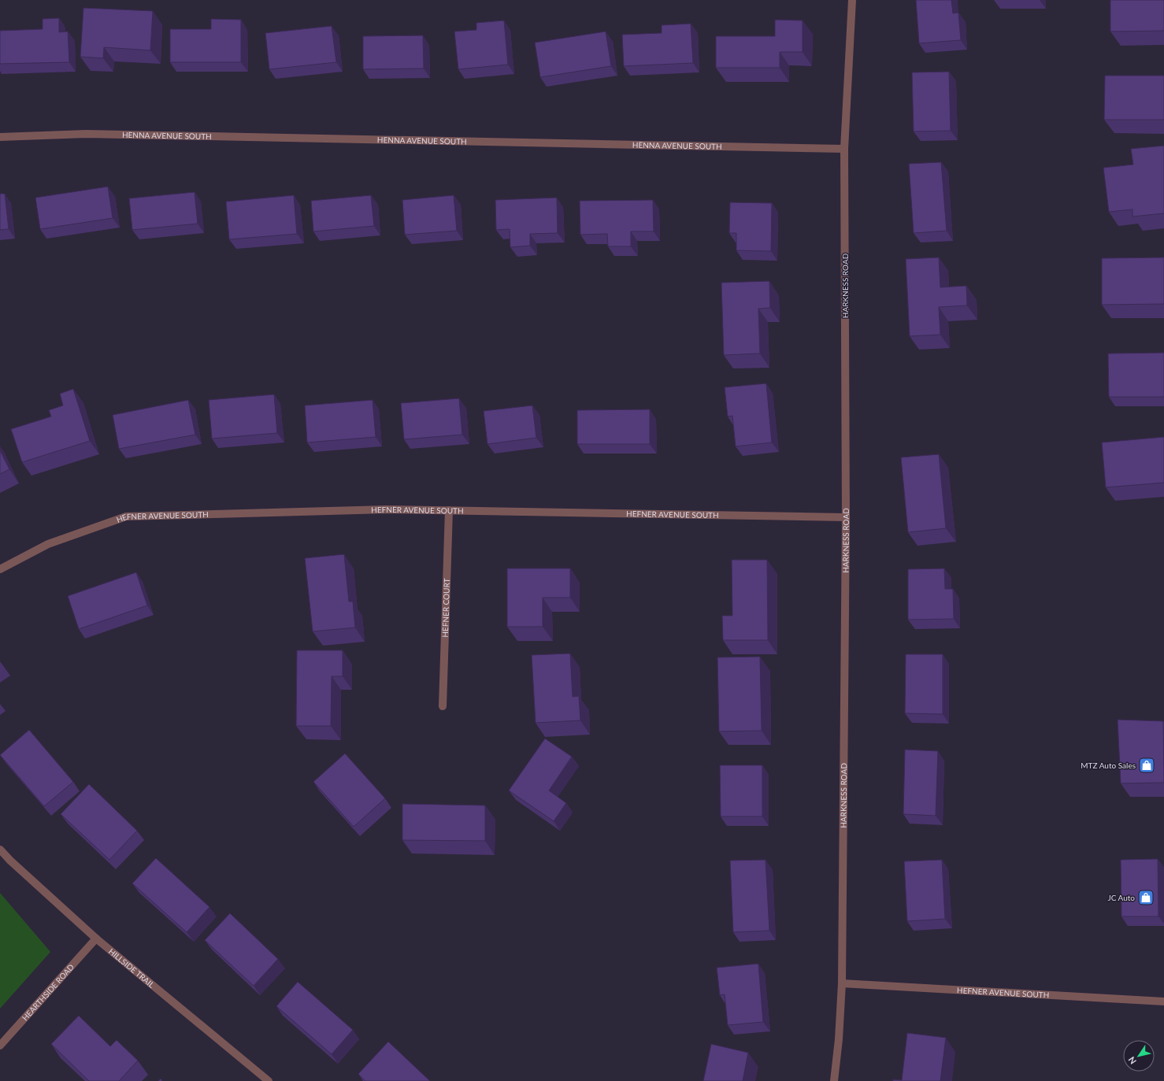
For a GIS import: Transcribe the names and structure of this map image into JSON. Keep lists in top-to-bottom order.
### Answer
{
  "streets": {
    "street": [
      "HENNA AVENUE SOUTH",
      "HARKNESS ROAD",
      "HEFNER AVENUE SOUTH",
      "HEFNER COURT",
      "HILLSIDE TRAIL",
      "HEARTHSIDE ROAD"
    ]
  },
  "crossings": [
    ["HENNA AVENUE SOUTH", "HARKNESS ROAD"],
    ["HARKNESS ROAD", "HEFNER AVENUE SOUTH"],
    ["HEFNER AVENUE SOUTH", "HEFNER COURT"],
    ["HILLSIDE TRAIL", "HEARTHSIDE ROAD"]
  ],
  "places": {
    "shop": ["MTZ Auto Sales", "JC Auto"]
  },
  "north": "bottom left"
}
